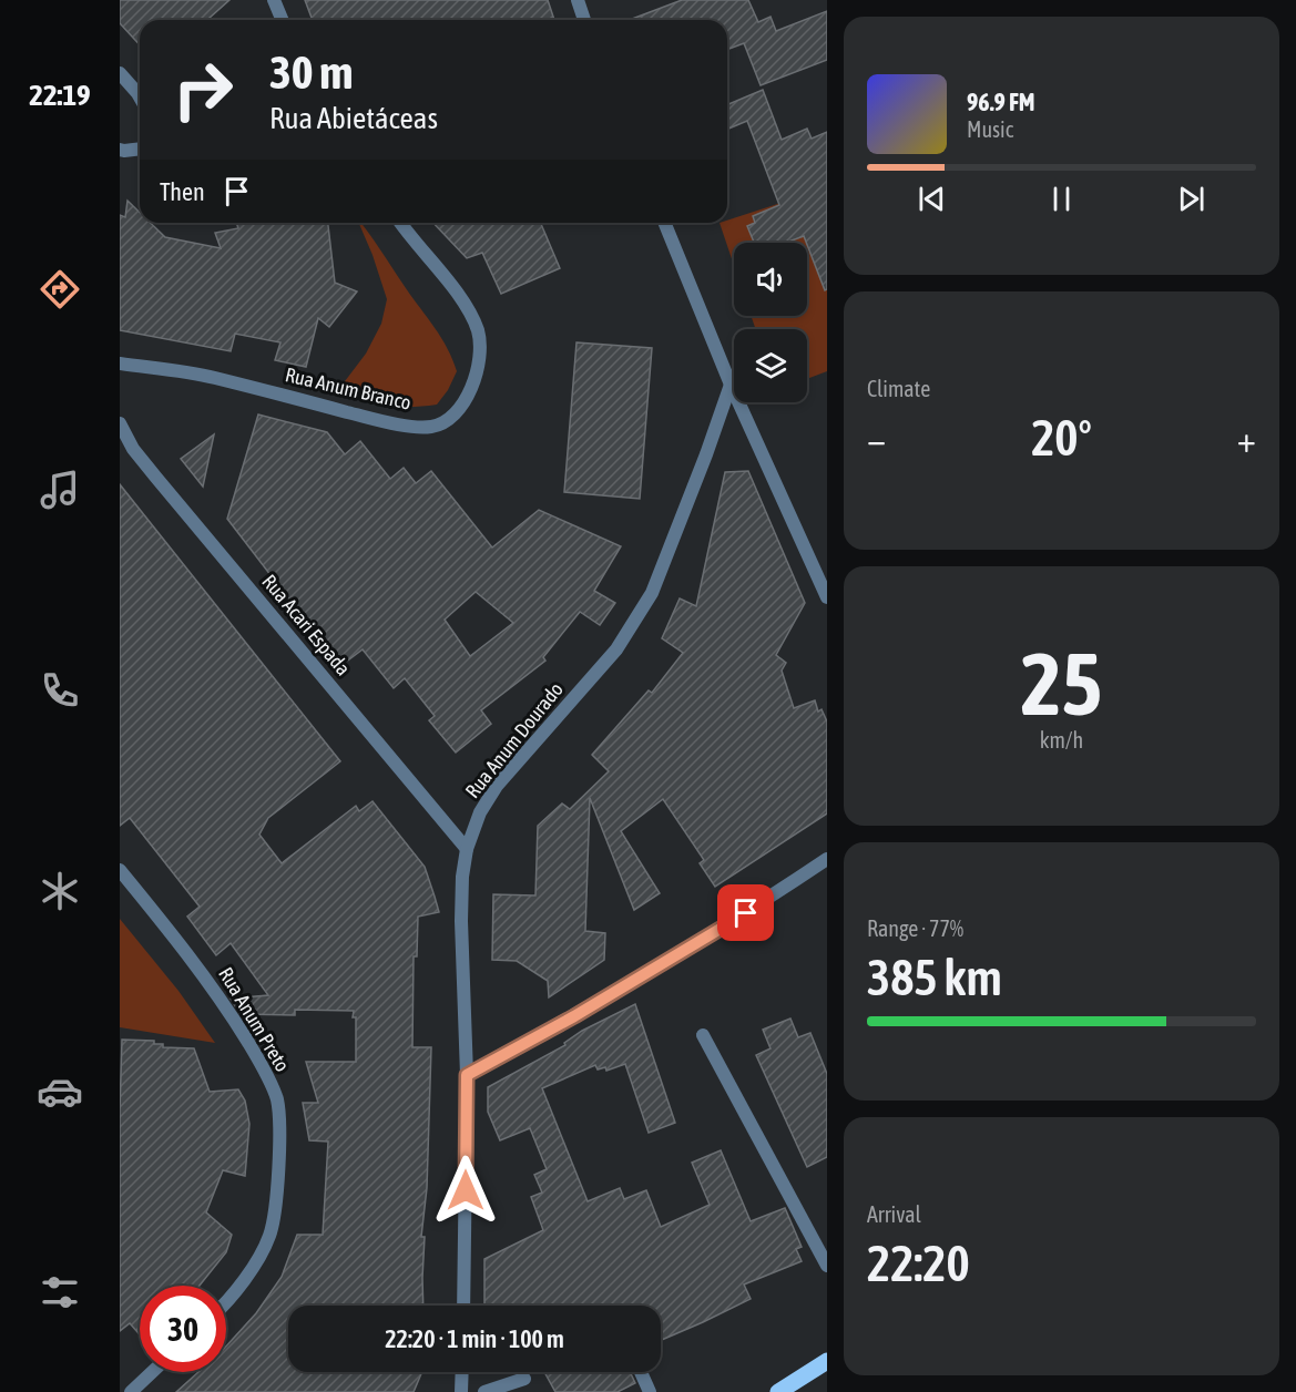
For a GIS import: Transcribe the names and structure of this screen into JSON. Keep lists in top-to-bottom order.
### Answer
{
  "streets": {
    "street": [
      "Rua Anum Branco",
      "Rua Acari Espada",
      "Rua Anum Dourado",
      "Rua Anum Preto"
    ]
  },
  "crossings": [
    ["Rua Acari Espada", "Rua Anum Dourado"]
  ],
  "page": {
    "tabs": "22:19",
    "turn": ["30 m", "Rua Abietáceas"],
    "song": ["96.9 FM", "Music"],
    "then": "Then",
    "tile": [
      "Climate",
      ["25", "km/h"],
      ["Range · 77%", "385 km"],
      ["Arrival", "22:20"]
    ],
    "heat": ["−", "20°", "+"],
    "limit": "30",
    "trip": "22:20 · 1 min · 100 m"
  }
}
